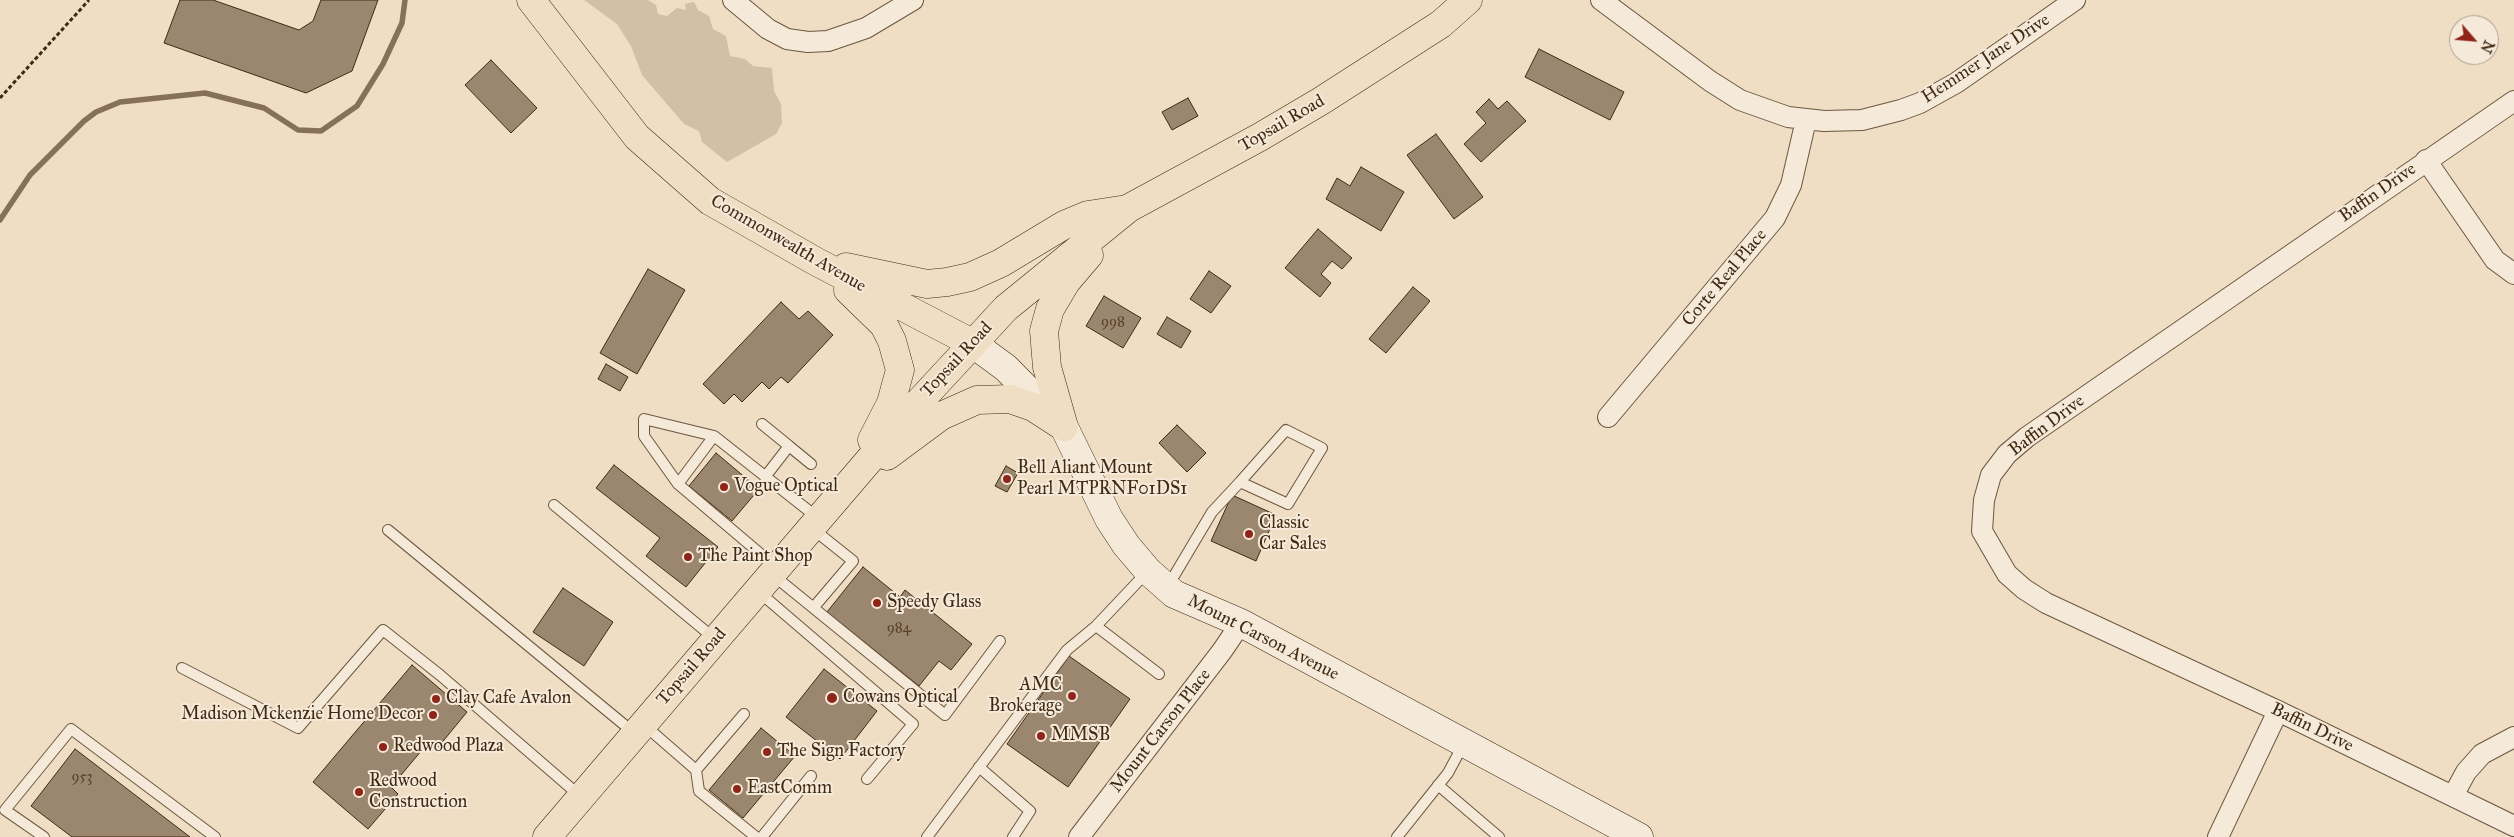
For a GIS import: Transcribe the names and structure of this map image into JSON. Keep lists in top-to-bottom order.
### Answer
{
  "streets": {
    "main road": ["Topsail Road", "Commonwealth Avenue", "Mount Carson Avenue"],
    "street": [
      "Hemmer Jane Drive",
      "Baffin Drive",
      "Corte Real Place",
      "Mount Carson Place"
    ]
  },
  "crossings": [
    ["Hemmer Jane Drive", "Corte Real Place"],
    ["Topsail Road", "Commonwealth Avenue"],
    ["Topsail Road", "Mount Carson Avenue"],
    ["Commonwealth Avenue", "Mount Carson Avenue"],
    ["Mount Carson Avenue", "Mount Carson Place"]
  ],
  "places": [
    "Bell Aliant Mount Pearl MTPRNF01DS1",
    "Vogue Optical",
    "Classic Car Sales",
    "The Paint Shop",
    "Speedy Glass",
    "AMC Brokerage",
    "Cowans Optical",
    "Clay Cafe Avalon",
    "Madison Mckenzie Home Decor",
    "MMSB",
    "Redwood Plaza",
    "The Sign Factory",
    "EastComm",
    "Redwood Construction"
  ],
  "house_numbers": ["998", "984", "953"],
  "north": "bottom right"
}
